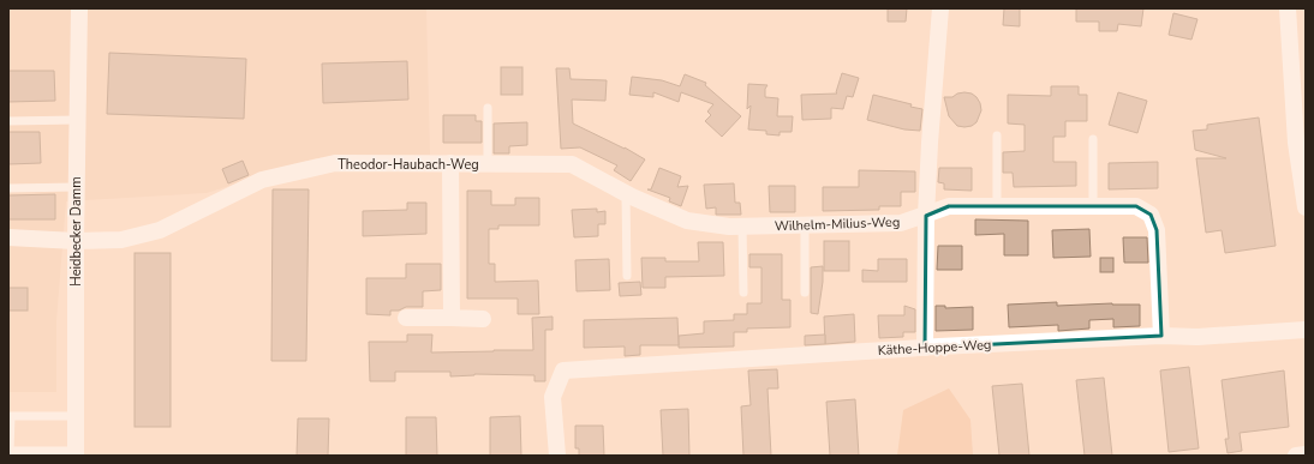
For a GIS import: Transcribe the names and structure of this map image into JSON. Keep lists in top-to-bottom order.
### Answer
{
  "streets": {
    "street": [
      "Theodor-Haubach-Weg",
      "Wilhelm-Milius-Weg",
      "Heidbecker Damm",
      "Käthe-Hoppe-Weg"
    ]
  },
  "crossings": [
    ["Theodor-Haubach-Weg", "Wilhelm-Milius-Weg"],
    ["Theodor-Haubach-Weg", "Heidbecker Damm"],
    ["Wilhelm-Milius-Weg", "Käthe-Hoppe-Weg"]
  ]
}
